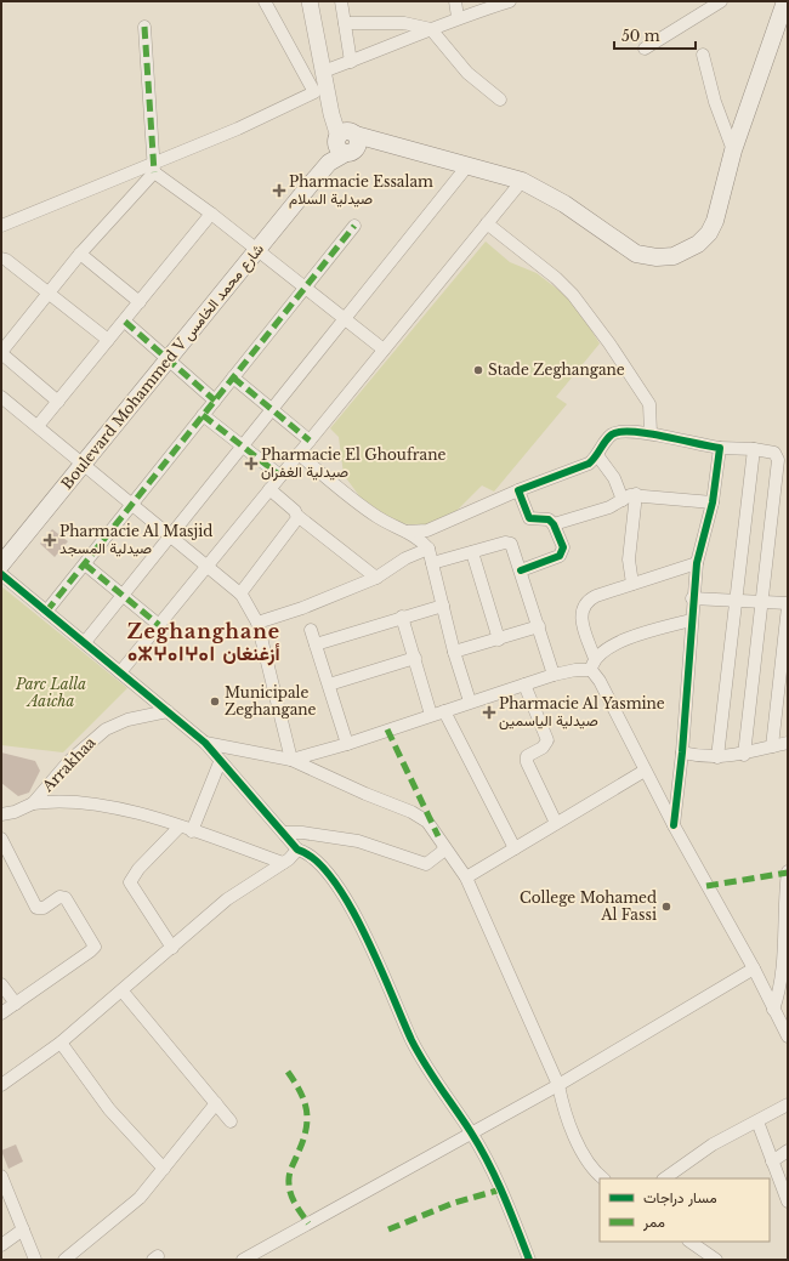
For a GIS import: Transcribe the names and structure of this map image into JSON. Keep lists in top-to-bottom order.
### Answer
{
  "streets": {
    "main road": ["Boulevard Mohammed V شارع محمد الخامس"],
    "street": ["Arrakhaa"]
  },
  "districts": ["Zeghanghane ⴰⵣⵖⴰⵏⵖⴰⵏ أزغنغان"],
  "parks": ["Parc Lalla Aaicha"],
  "places": {
    "health": [
      "Pharmacie Essalam صيدلية السلام",
      "Pharmacie El Ghoufrane صيدلية الغفران",
      "Pharmacie Al Masjid صيدلية المسجد",
      "Pharmacie Al Yasmine صيدلية الياسمين"
    ],
    "other": ["Stade Zeghangane", "Municipale Zeghangane", "College Mohamed Al Fassi"]
  },
  "legend": ["مسار دراجات", "ممر"],
  "scale_bar": "50 m"
}
